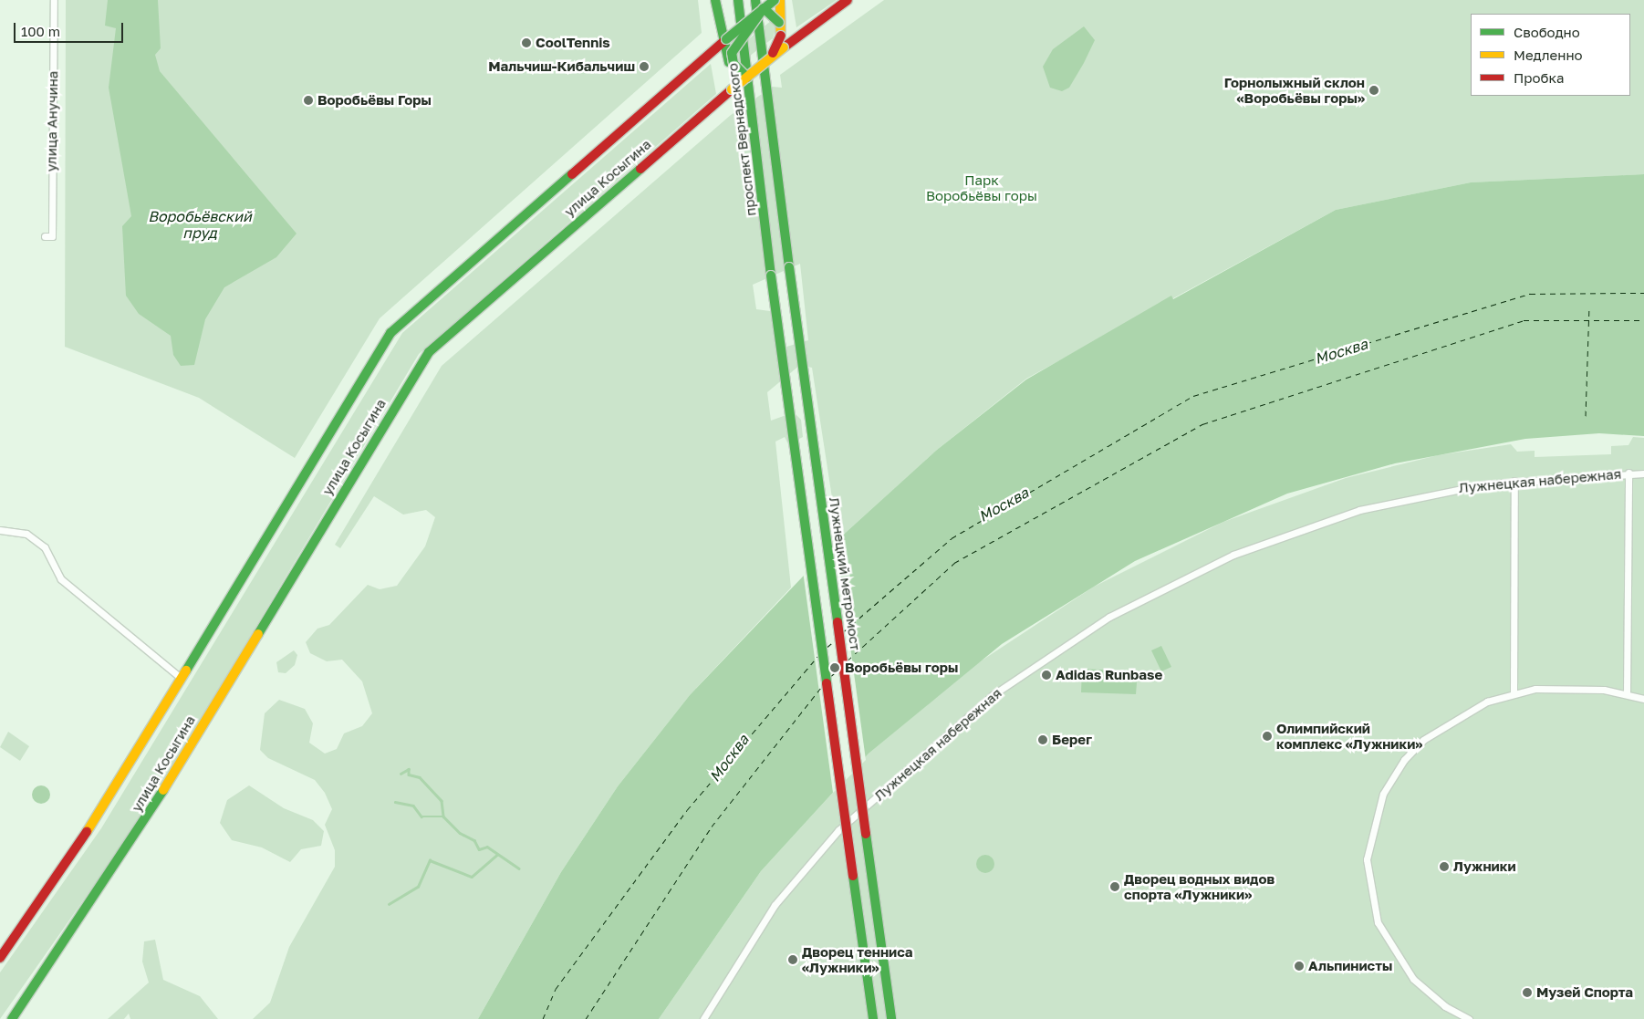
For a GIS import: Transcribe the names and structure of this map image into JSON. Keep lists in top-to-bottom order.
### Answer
{
  "streets": {
    "main road": ["проспект Вернадского", "улица Косыгина", "Лужнецкий метромост"],
    "street": ["улица Анучина", "Лужнецкая набережная"]
  },
  "water": ["Воробьёвский пруд", "Москва"],
  "parks": ["Парк Воробьёвы горы"],
  "places": [
    "CoolTennis",
    "Мальчиш-Кибальчиш",
    "Горнолыжный склон «Воробьёвы горы»",
    "Воробьёвы Горы",
    "Воробьёвы горы",
    "Adidas Runbase",
    "Олимпийский комплекс «Лужники»",
    "Берег",
    "Лужники",
    "Дворец водных видов спорта «Лужники»",
    "Дворец тенниса «Лужники»",
    "Альпинисты",
    "Музей Спорта"
  ],
  "legend": ["Свободно", "Медленно", "Пробка"],
  "scale_bar": "100 m"
}
